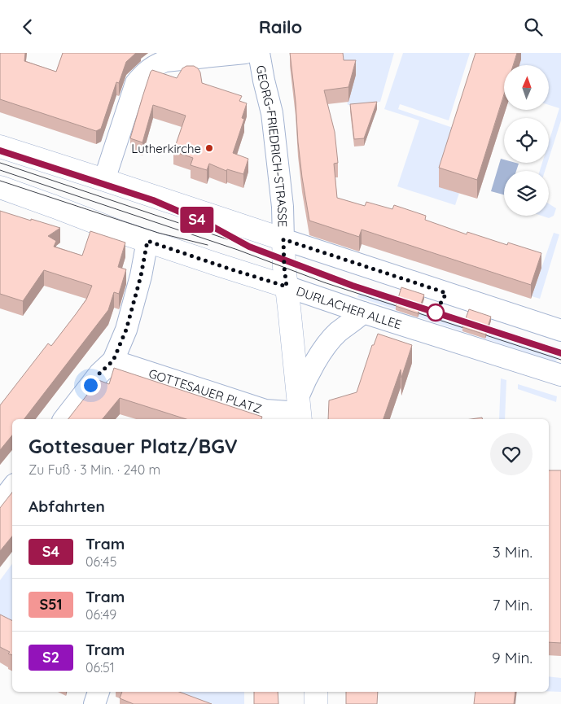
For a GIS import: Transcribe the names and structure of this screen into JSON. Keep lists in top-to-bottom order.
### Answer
{
  "streets": {
    "main road": ["DURLACHER ALLEE"],
    "street": ["GEORG-FRIEDRICH-STRASSE", "GOTTESAUER PLATZ"]
  },
  "places": ["Lutherkirche"],
  "lines": ["tram line S4"],
  "north": "top",
  "page": {
    "header": "Railo",
    "on_map": "S4",
    "heading": [
      ["Gottesauer Platz/BGV", "Zu Fuß · 3 Min. · 240 m"],
      "Abfahrten"
    ],
    "list": [
      {
        "mark": "S4",
        "name": "Tram",
        "note": "06:45",
        "value": "3 Min."
      },
      {
        "mark": "S51",
        "name": "Tram",
        "note": "06:49",
        "value": "7 Min."
      },
      {
        "mark": "S2",
        "name": "Tram",
        "note": "06:51",
        "value": "9 Min."
      }
    ]
  }
}
